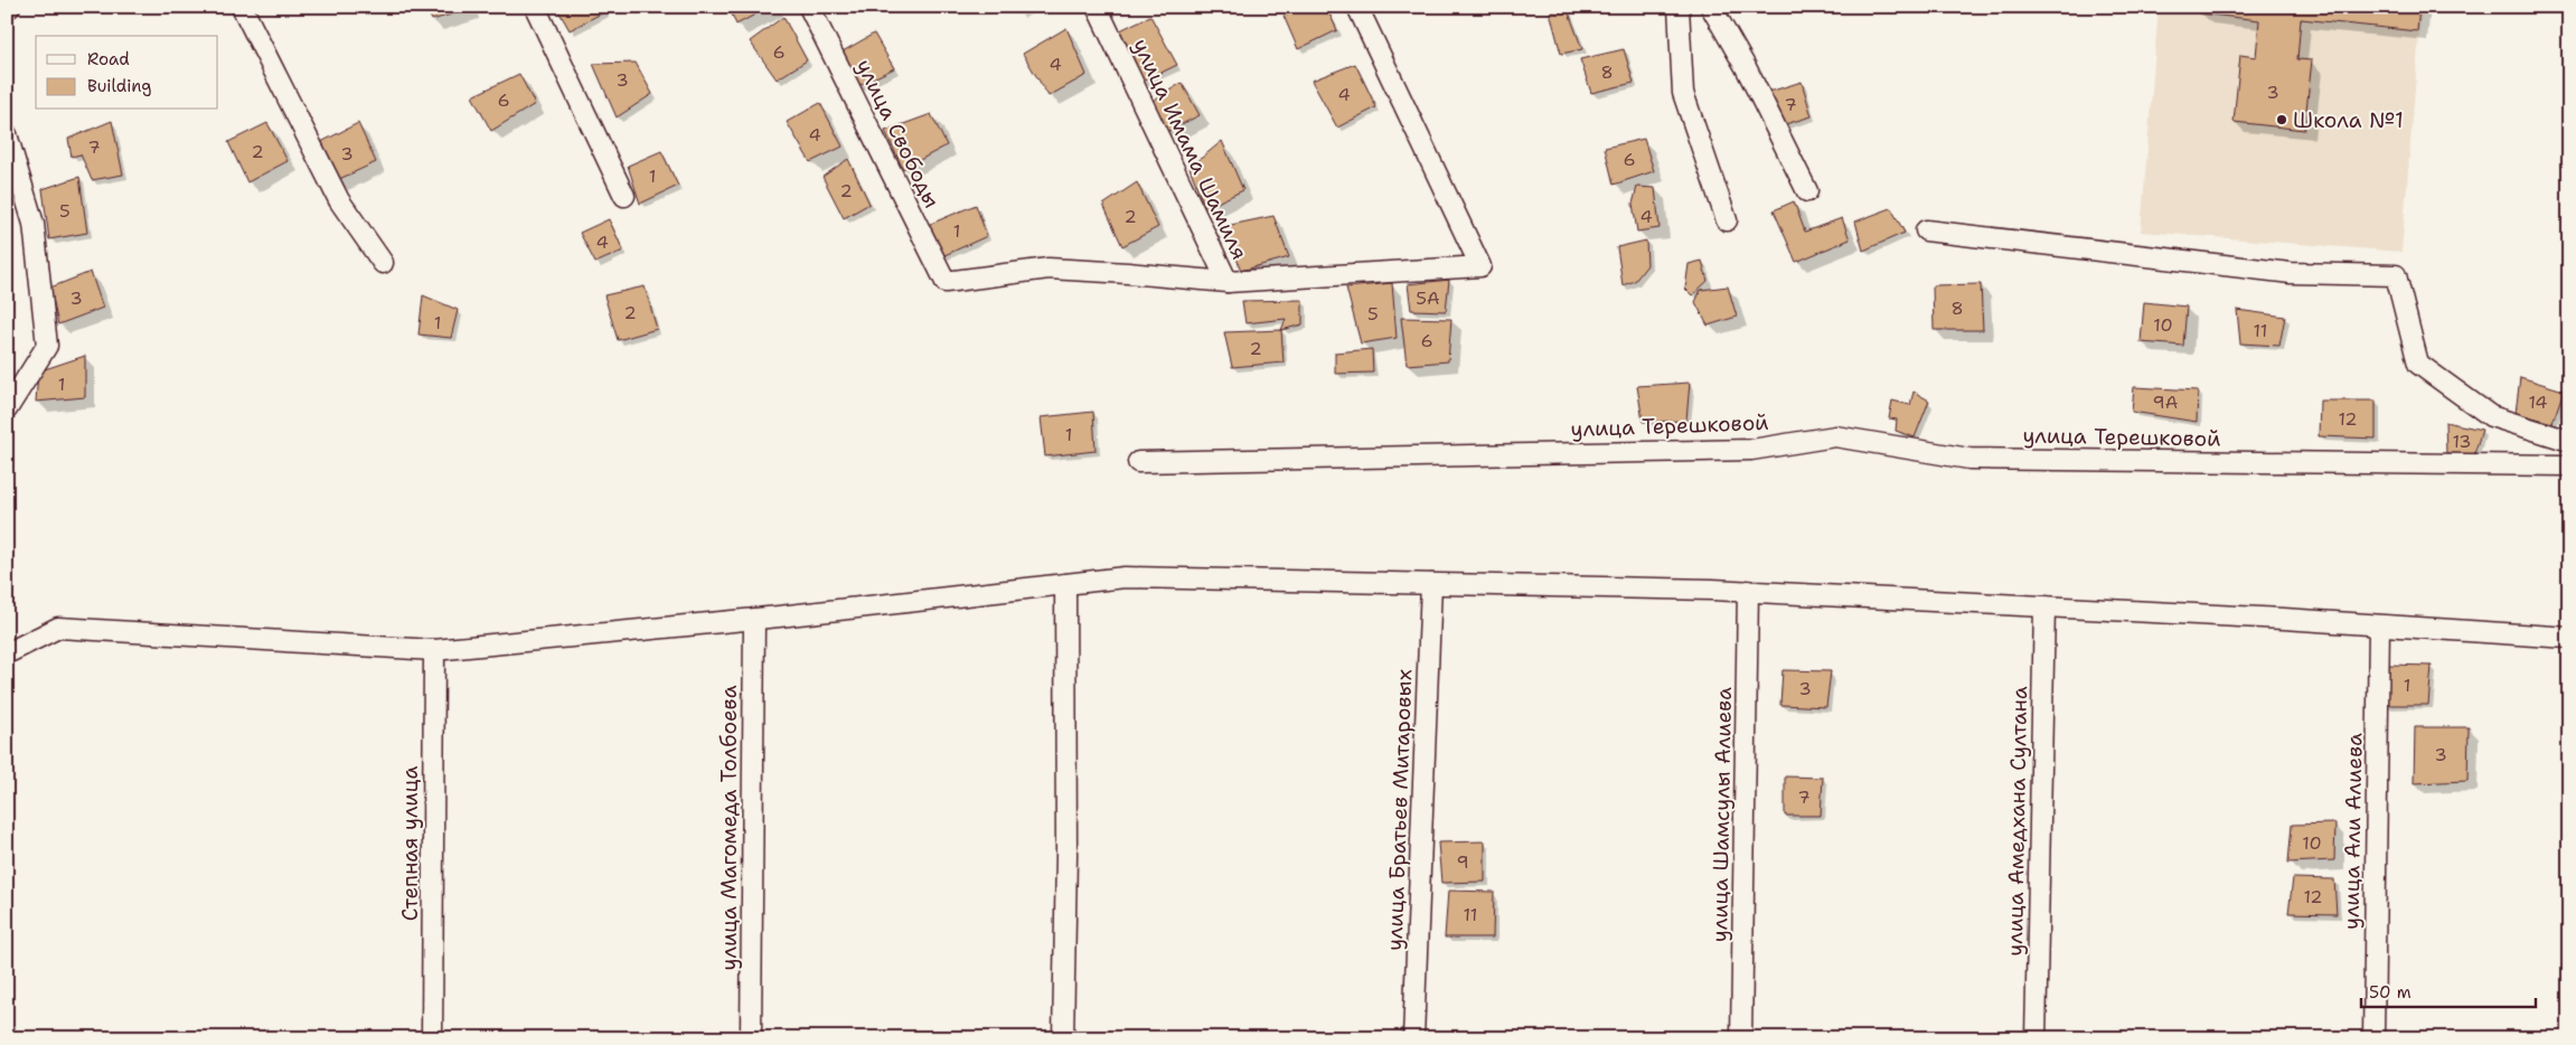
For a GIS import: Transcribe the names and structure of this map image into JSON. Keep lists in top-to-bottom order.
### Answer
{
  "streets": {
    "street": [
      "улица Свободы",
      "улица Имама Шамиля",
      "улица Терешковой",
      "улица Братьев Митаровых",
      "улица Шамсулы Алиева",
      "улица Амедхана Султана",
      "улица Магомеда Толбоева",
      "улица Али Алиева",
      "Степная улица"
    ]
  },
  "crossings": [
    ["улица Свободы", "улица Имама Шамиля"]
  ],
  "places": ["Школа №1"],
  "house_numbers": [
    "6",
    "4",
    "8",
    "3",
    "3",
    "4",
    "6",
    "7",
    "4",
    "7",
    "2",
    "3",
    "6",
    "1",
    "2",
    "5",
    "2",
    "4",
    "1",
    "4",
    "3",
    "5А",
    "8",
    "2",
    "5",
    "1",
    "10",
    "11",
    "6",
    "2",
    "1",
    "9А",
    "14",
    "12",
    "1",
    "13",
    "1",
    "3",
    "3",
    "7",
    "10",
    "9",
    "12",
    "11"
  ],
  "legend": ["Road", "Building"],
  "scale_bar": "50 m"
}
